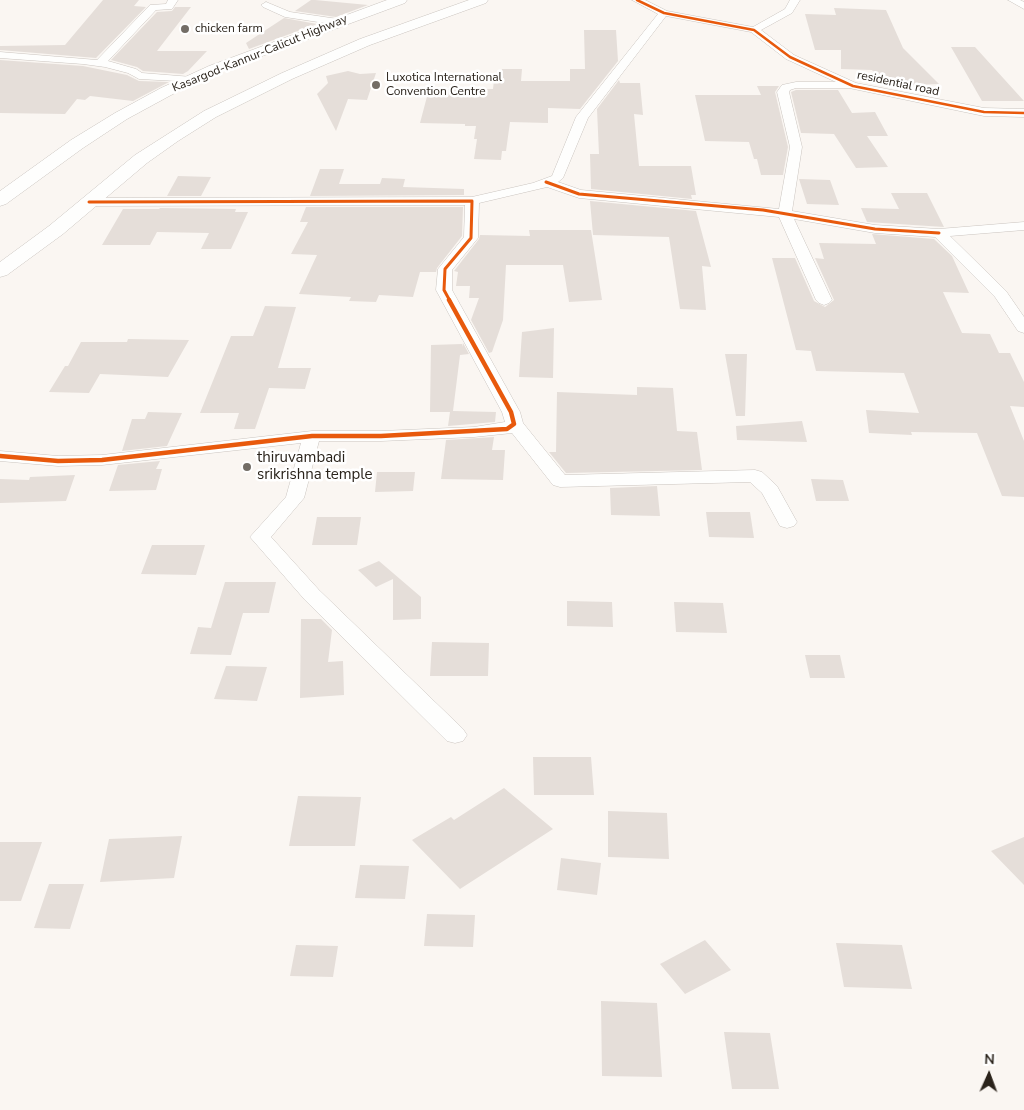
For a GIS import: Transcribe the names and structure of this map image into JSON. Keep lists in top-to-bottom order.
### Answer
{
  "streets": {
    "highway": ["Kasargod-Kannur-Calicut Highway"],
    "street": ["residential road"]
  },
  "places": ["chicken farm", "Luxotica International Convention Centre", "thiruvambadi srikrishna temple"],
  "north": "top"
}
